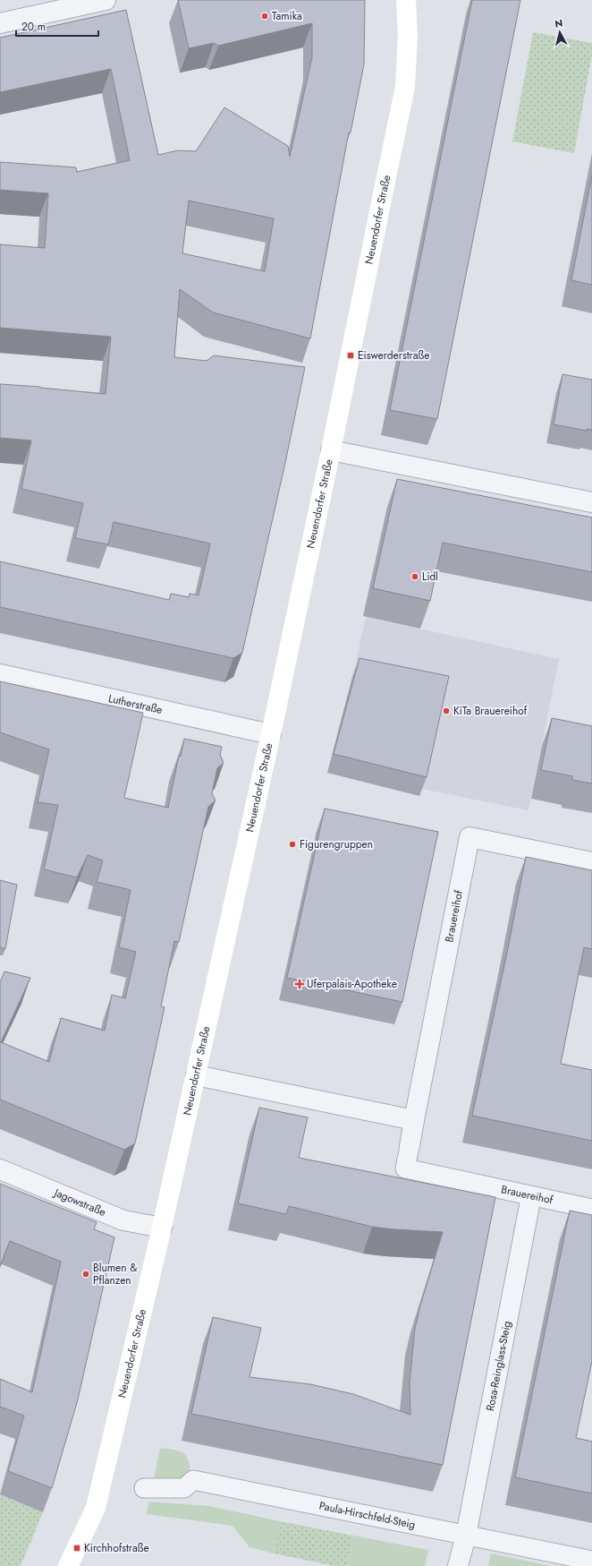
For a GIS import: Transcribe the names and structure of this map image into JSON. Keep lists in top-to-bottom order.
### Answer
{
  "streets": {
    "main road": ["Neuendorfer Straße"],
    "street": [
      "Lutherstraße",
      "Brauereihof",
      "Jagowstraße",
      "Rosa-Reinglass-Steig",
      "Paula-Hirschfeld-Steig"
    ]
  },
  "crossings": [
    ["Neuendorfer Straße", "Lutherstraße"],
    ["Neuendorfer Straße", "Jagowstraße"],
    ["Brauereihof", "Rosa-Reinglass-Steig"],
    ["Rosa-Reinglass-Steig", "Paula-Hirschfeld-Steig"]
  ],
  "places": {
    "other": [
      "Tamika",
      "Lidl",
      "KiTa Brauereihof",
      "Figurengruppen",
      "Blumen & Pflanzen"
    ],
    "transit": ["Eiswerderstraße", "Kirchhofstraße"],
    "health": ["Uferpalais-Apotheke"]
  },
  "scale_bar": "20 m",
  "north": "top"
}
